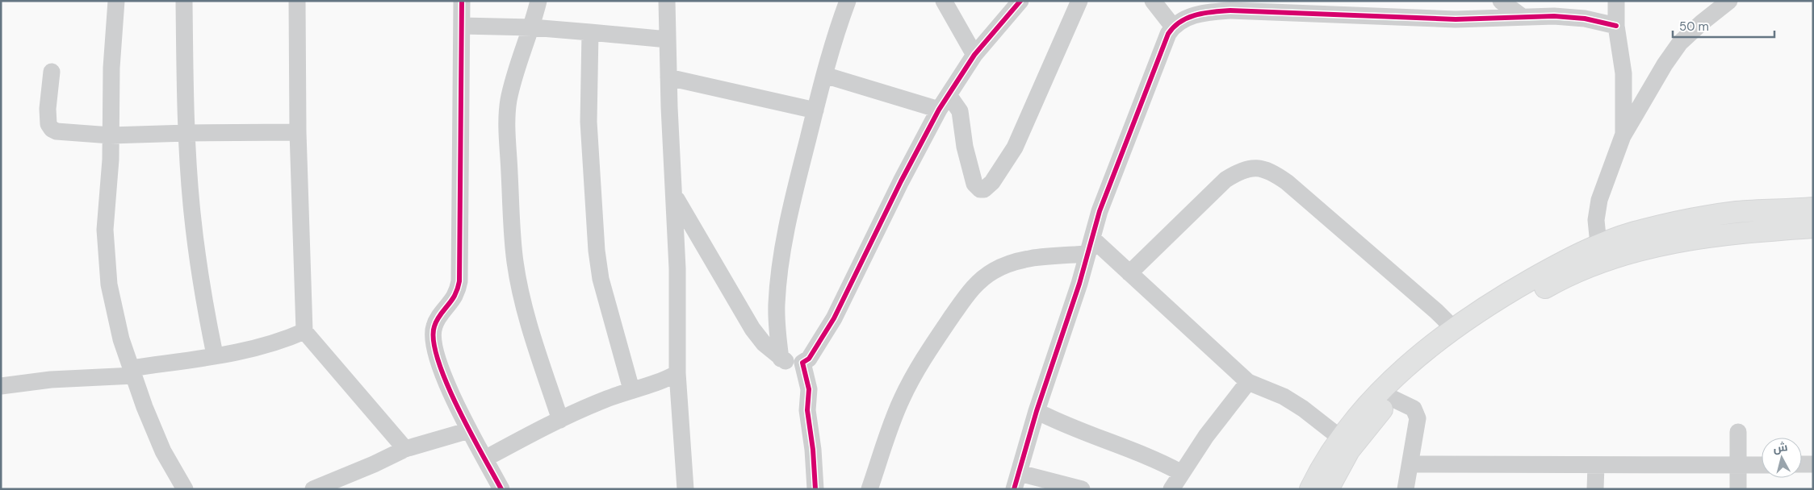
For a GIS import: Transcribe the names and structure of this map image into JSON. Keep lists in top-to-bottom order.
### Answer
{
  "scale_bar": "50 m",
  "north": "top"
}
